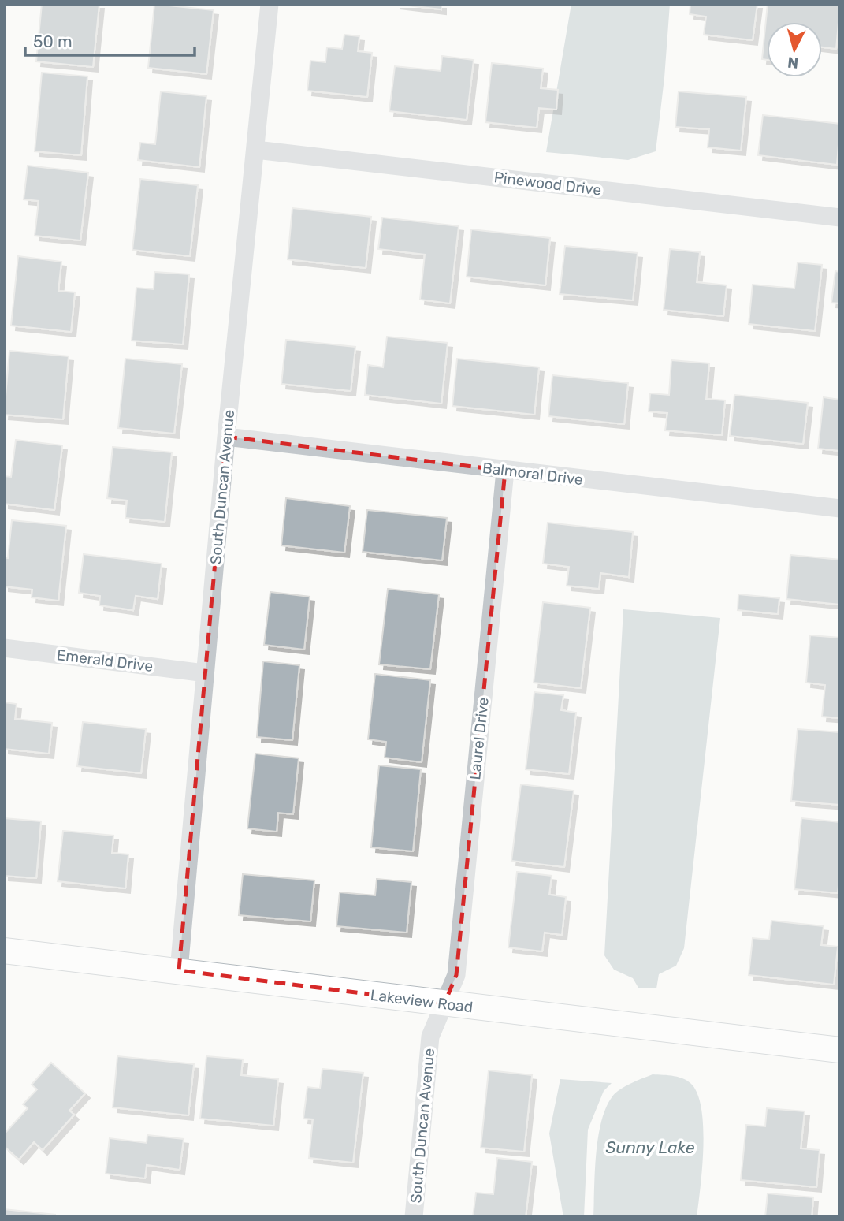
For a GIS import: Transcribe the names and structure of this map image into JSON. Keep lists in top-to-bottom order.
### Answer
{
  "streets": {
    "street": [
      "Pinewood Drive",
      "Balmoral Drive",
      "South Duncan Avenue",
      "Emerald Drive",
      "Laurel Drive",
      "Lakeview Road"
    ]
  },
  "crossings": [
    ["Pinewood Drive", "South Duncan Avenue"],
    ["Balmoral Drive", "South Duncan Avenue"],
    ["Balmoral Drive", "Laurel Drive"],
    ["South Duncan Avenue", "Emerald Drive"],
    ["South Duncan Avenue", "Laurel Drive"],
    ["South Duncan Avenue", "Lakeview Road"],
    ["Laurel Drive", "Lakeview Road"]
  ],
  "water": ["Sunny Lake"],
  "scale_bar": "50 m",
  "north": "bottom"
}
